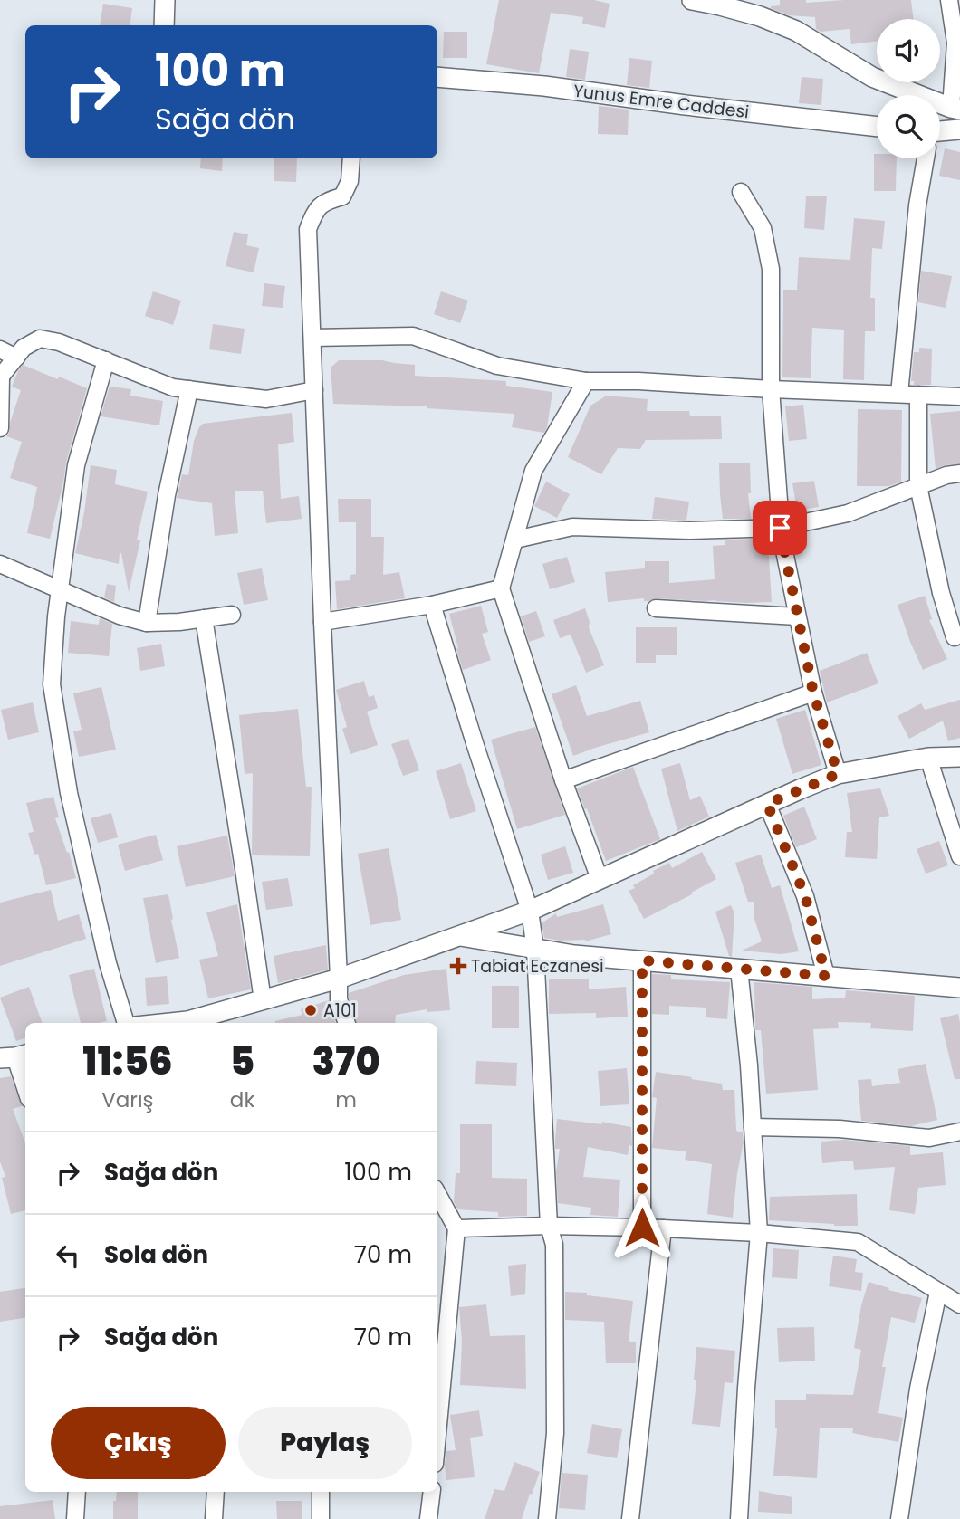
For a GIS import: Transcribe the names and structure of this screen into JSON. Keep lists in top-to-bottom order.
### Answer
{
  "streets": {
    "street": ["Yunus Emre Caddesi"]
  },
  "places": {
    "health": ["Tabiat Eczanesi"],
    "other": ["A101"]
  },
  "page": {
    "turn": ["100 m", "Sağa dön"],
    "eta": [
      "11:56",
      "Varış",
      "5",
      "dk",
      "370",
      "m"
    ],
    "list": [
      {
        "name": "Sağa dön",
        "value": "100 m"
      },
      {
        "name": "Sola dön",
        "value": "70 m"
      },
      {
        "name": "Sağa dön",
        "value": "70 m"
      }
    ],
    "buttons": ["Çıkış", "Paylaş"]
  }
}
